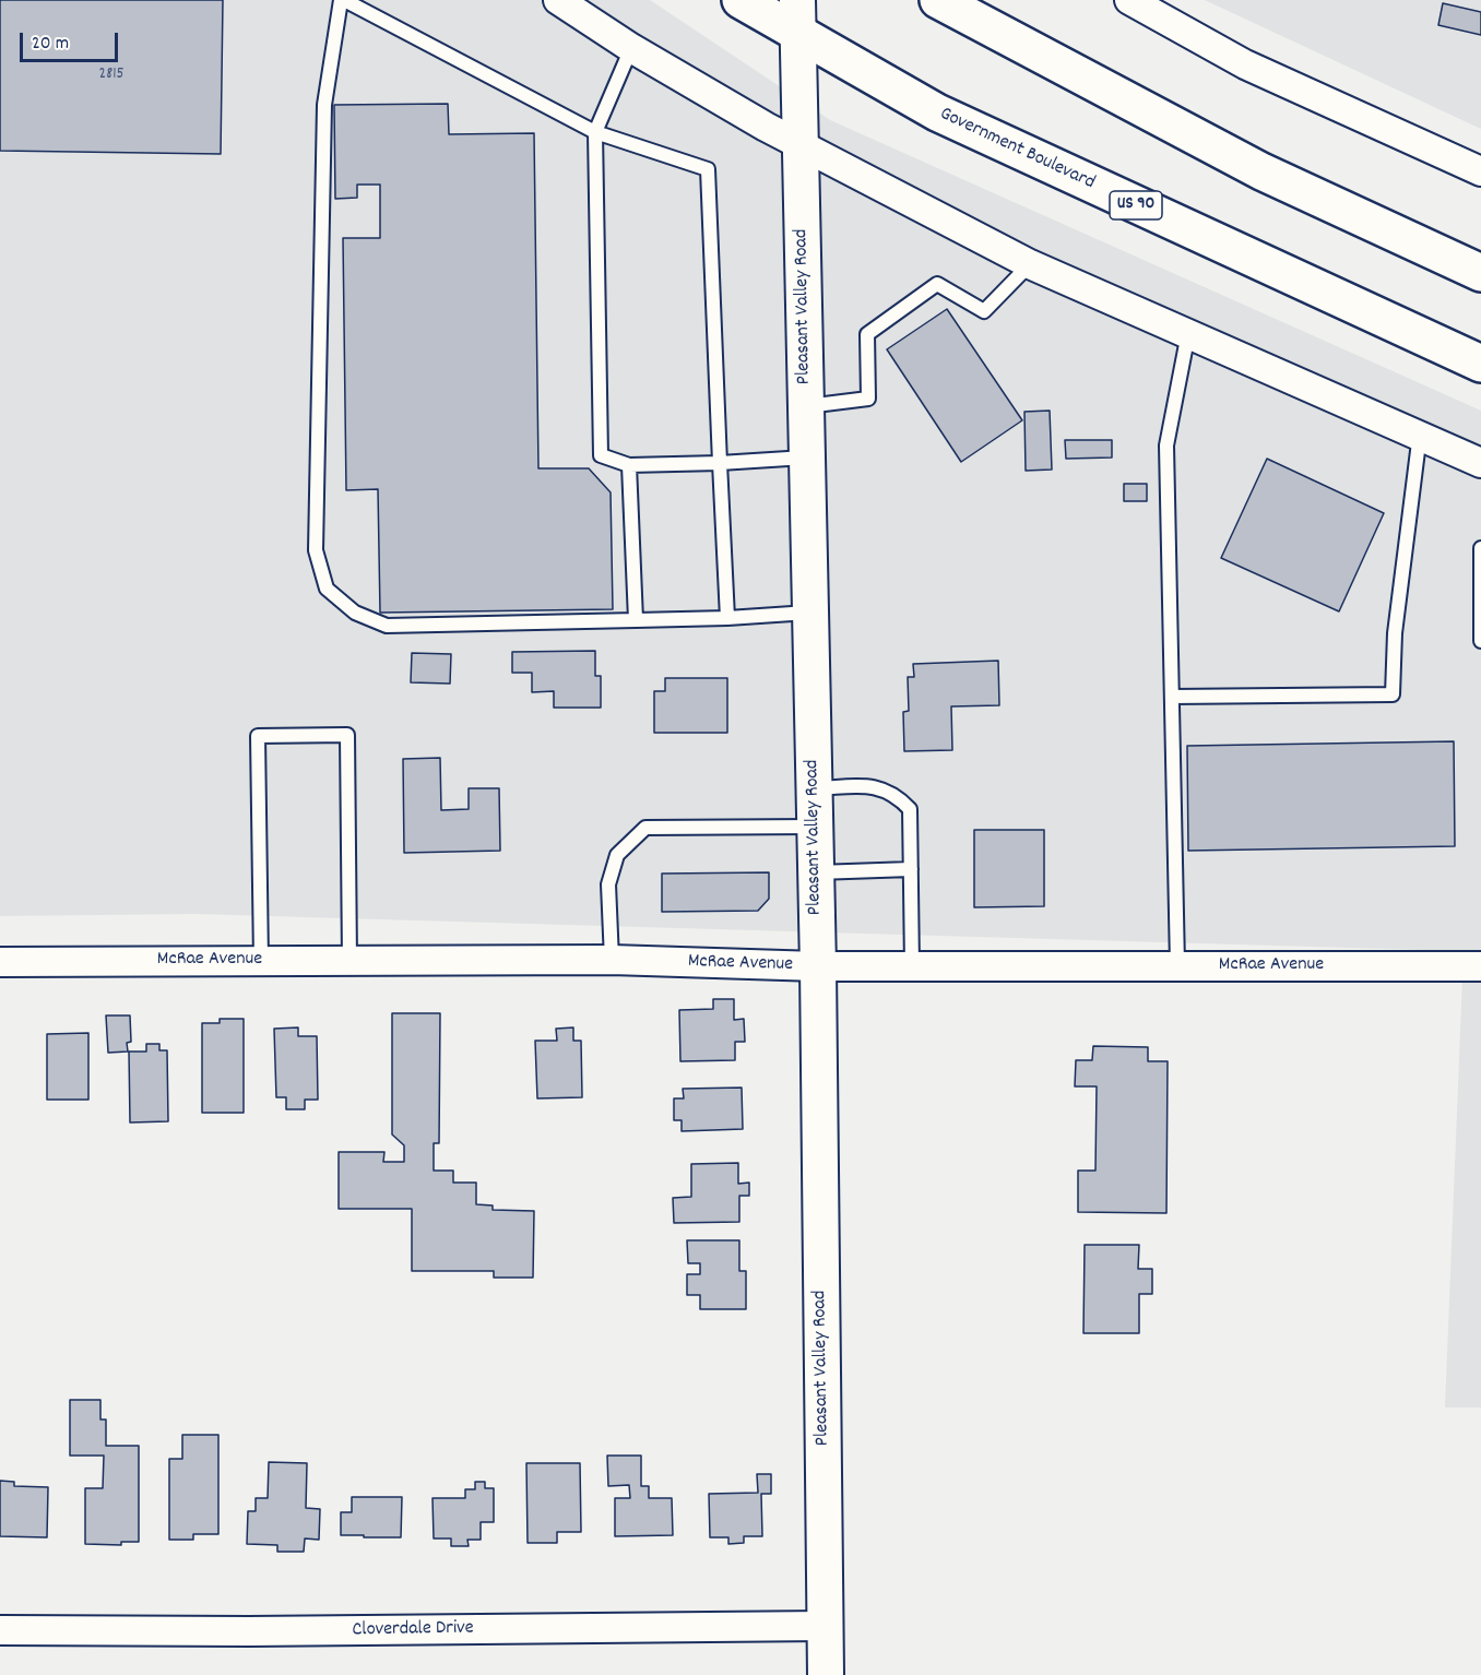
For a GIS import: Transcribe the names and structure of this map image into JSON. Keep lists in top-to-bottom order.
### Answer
{
  "streets": {
    "main road": ["Government Boulevard", "US 90"],
    "street": ["Pleasant Valley Road", "McRae Avenue", "Cloverdale Drive"]
  },
  "crossings": [
    ["Government Boulevard", "Pleasant Valley Road"],
    ["Pleasant Valley Road", "McRae Avenue"],
    ["Pleasant Valley Road", "Cloverdale Drive"]
  ],
  "house_numbers": ["2815"],
  "scale_bar": "20 m"
}
